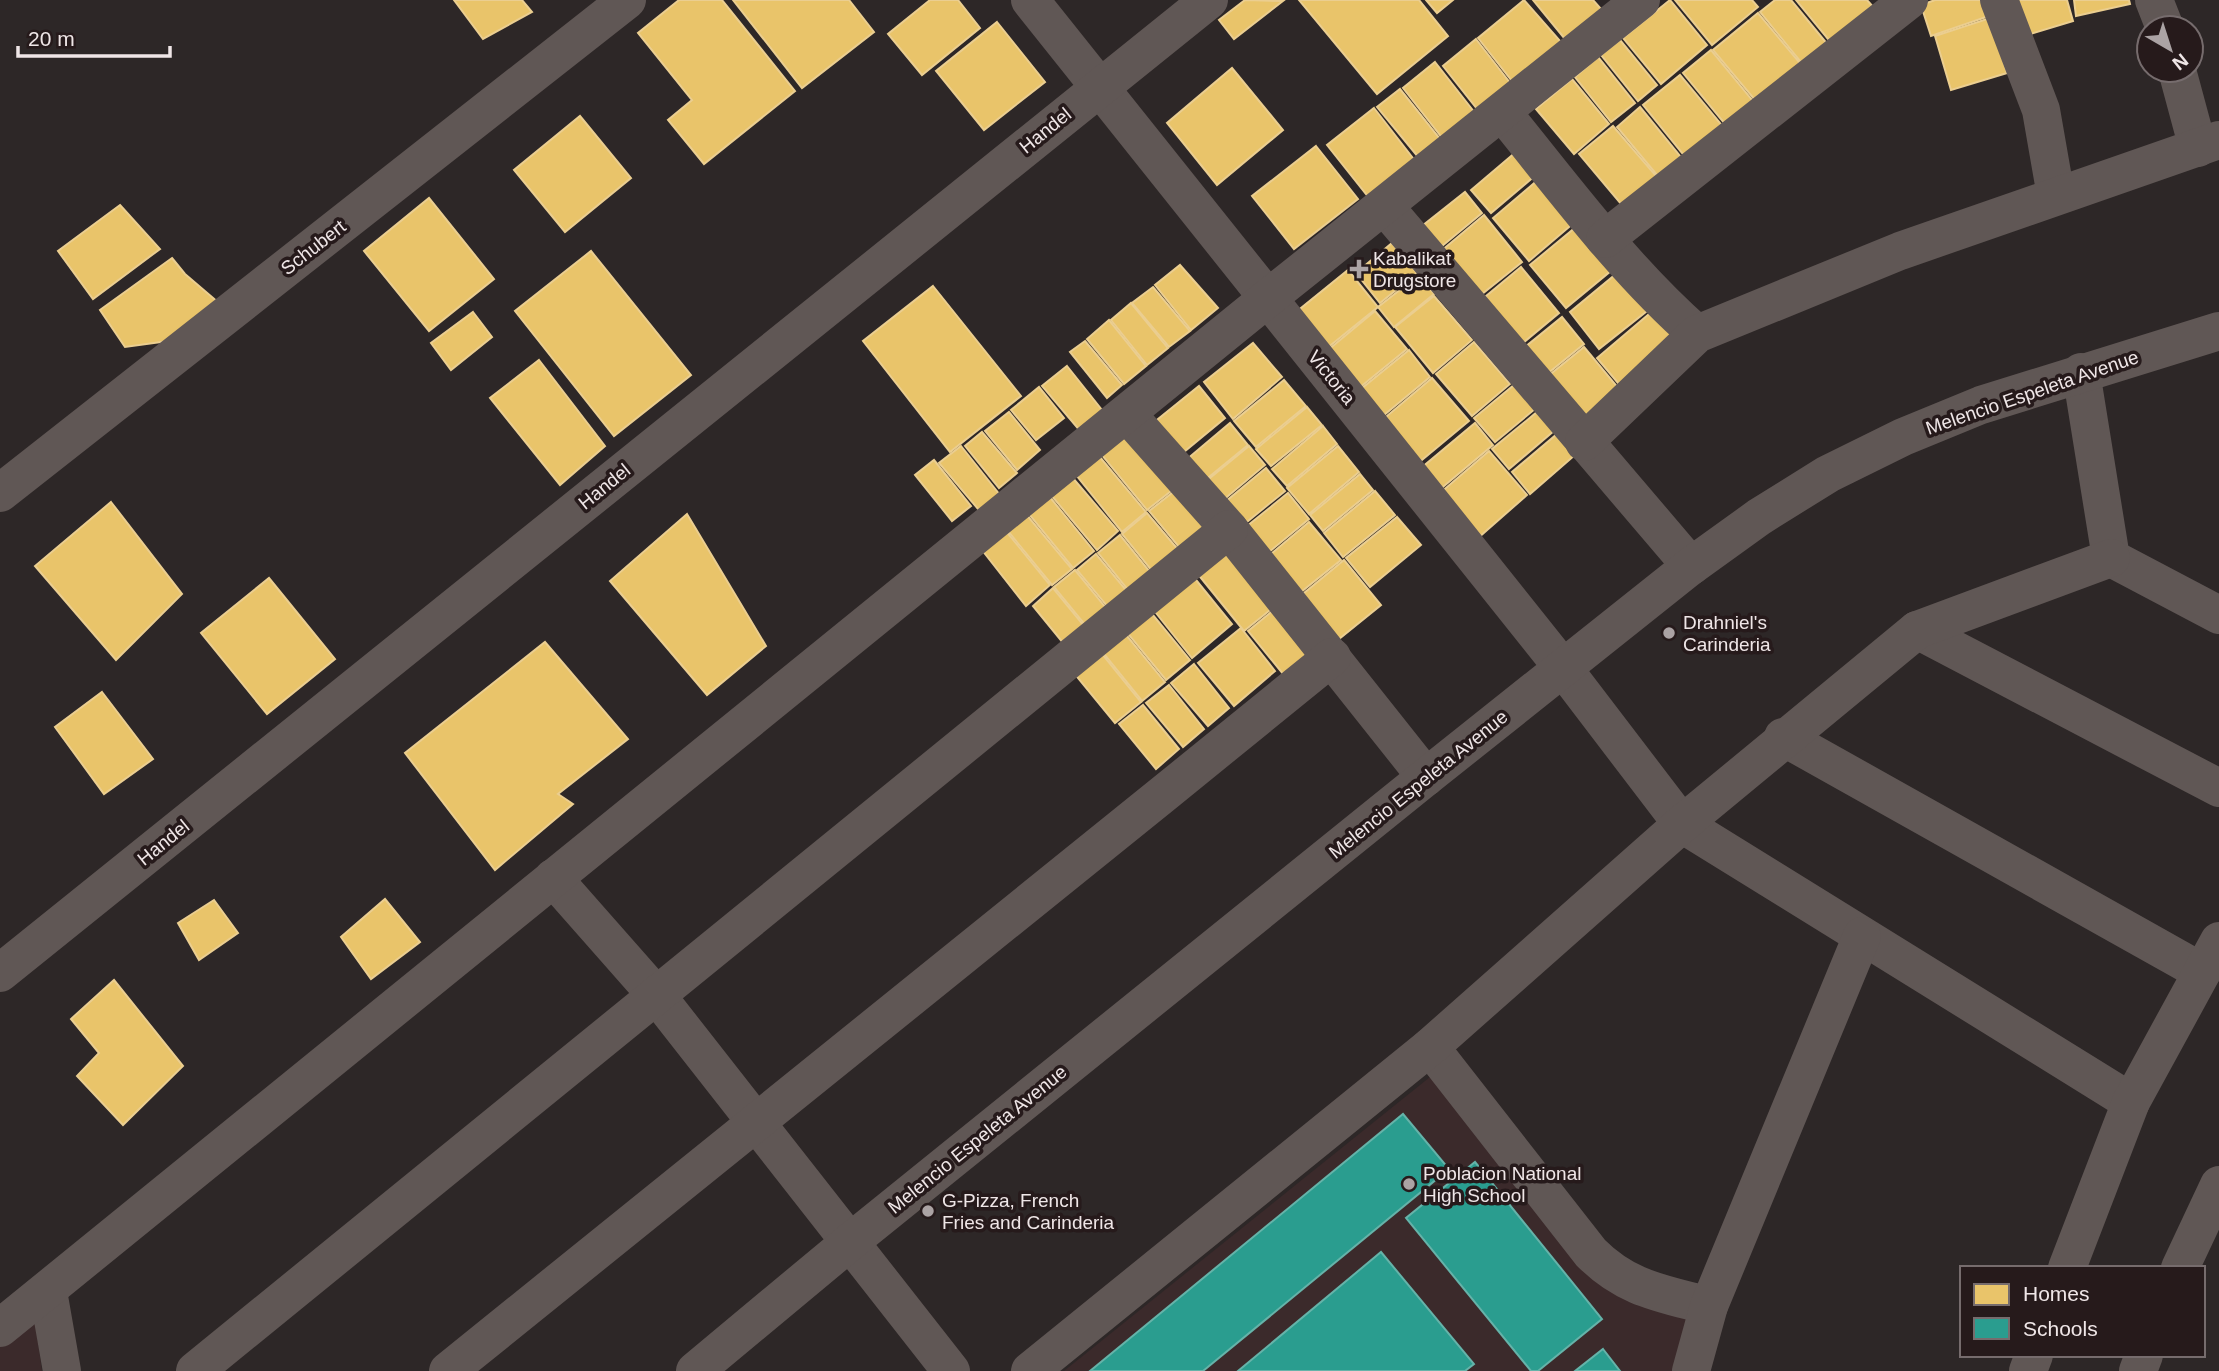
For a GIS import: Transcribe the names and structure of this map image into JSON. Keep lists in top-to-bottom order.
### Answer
{
  "streets": {
    "street": [
      "Handel",
      "Schubert",
      "Victoria",
      "Melencio Espeleta Avenue"
    ]
  },
  "crossings": [
    ["Handel", "Victoria"],
    ["Victoria", "Melencio Espeleta Avenue"]
  ],
  "places": {
    "health": ["Kabalikat Drugstore"],
    "other": ["Drahniel's Carinderia", "Poblacion National High School", "G-Pizza, French Fries and Carinderia"]
  },
  "legend": ["Homes", "Schools"],
  "scale_bar": "20 m",
  "north": "bottom right"
}
